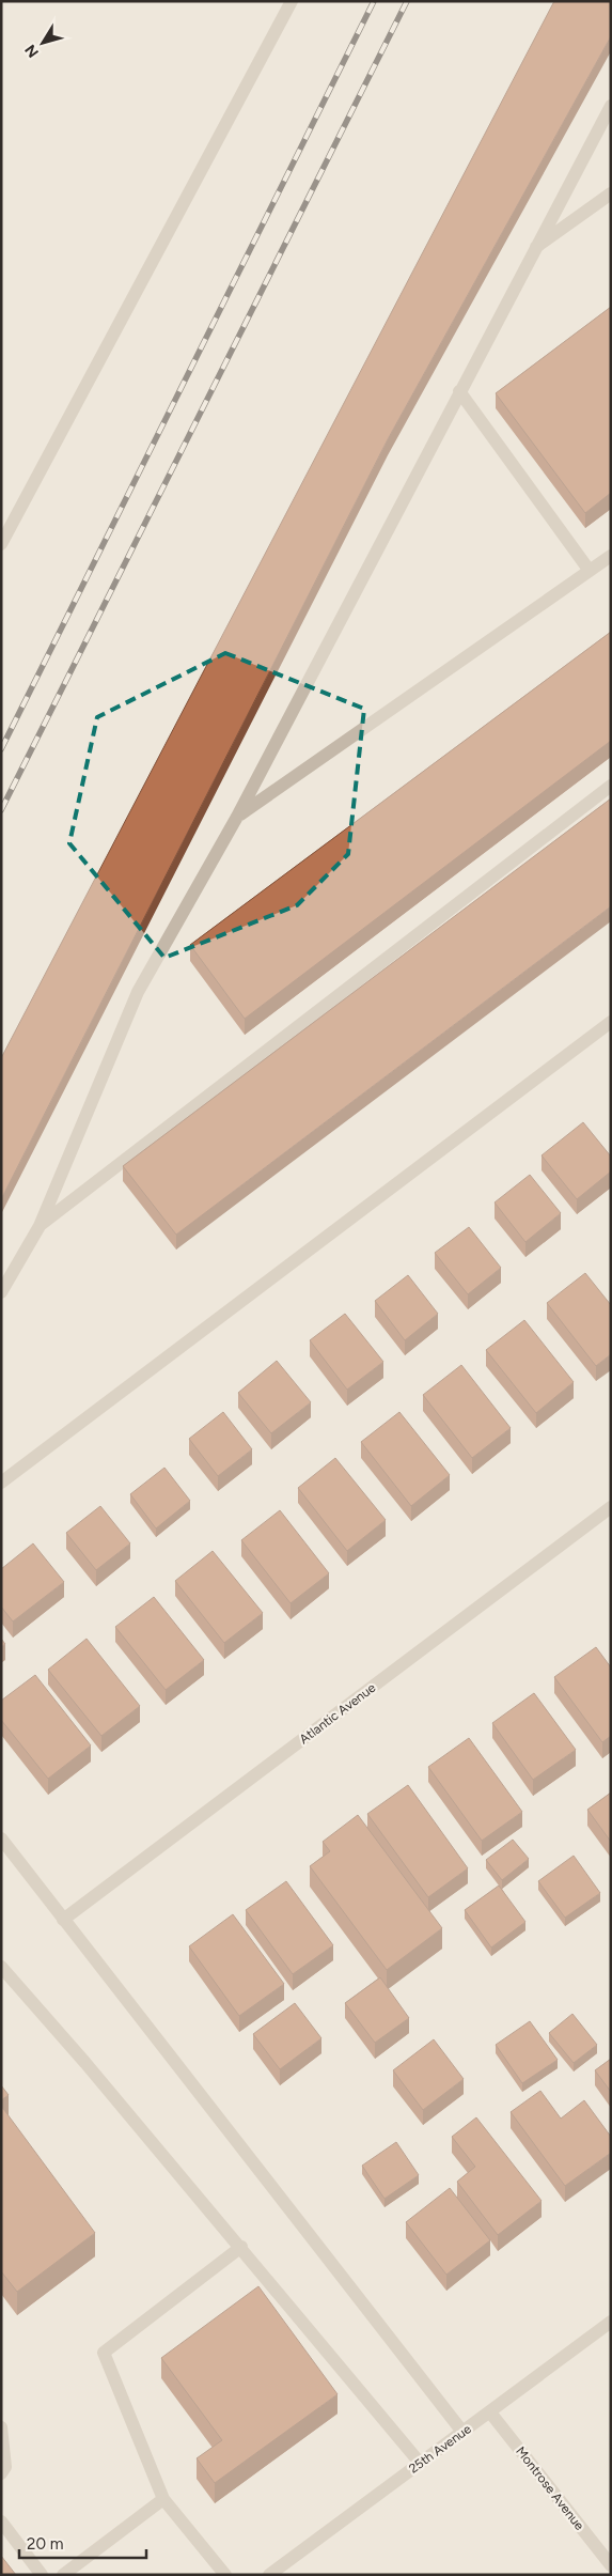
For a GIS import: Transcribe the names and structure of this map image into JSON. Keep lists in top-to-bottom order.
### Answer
{
  "streets": {
    "street": ["Atlantic Avenue", "25th Avenue", "Montrose Avenue"]
  },
  "crossings": [
    ["25th Avenue", "Montrose Avenue"]
  ],
  "scale_bar": "20 m",
  "north": "bottom left"
}
